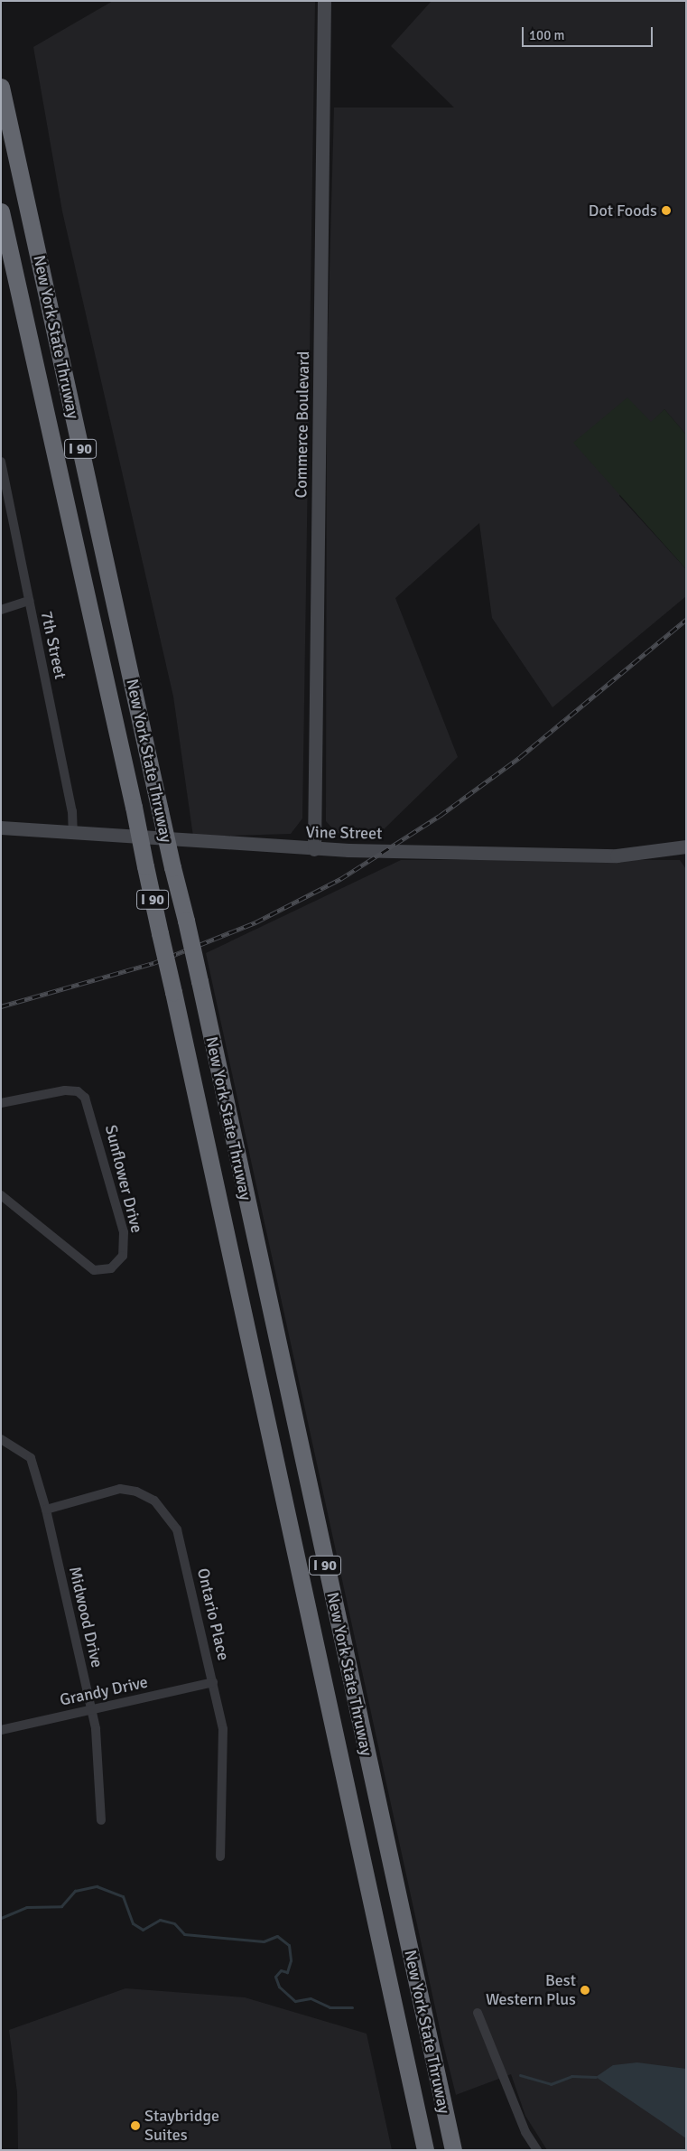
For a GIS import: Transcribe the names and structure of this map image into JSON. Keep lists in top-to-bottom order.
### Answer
{
  "streets": {
    "highway": ["New York State Thruway", "I 90"],
    "street": [
      "Commerce Boulevard",
      "7th Street",
      "Vine Street",
      "Sunflower Drive",
      "Ontario Place",
      "Midwood Drive",
      "Grandy Drive"
    ]
  },
  "crossings": [
    ["Commerce Boulevard", "Vine Street"],
    ["7th Street", "Vine Street"],
    ["Ontario Place", "Midwood Drive"],
    ["Ontario Place", "Grandy Drive"],
    ["Midwood Drive", "Grandy Drive"]
  ],
  "places": ["Dot Foods", "Best Western Plus", "Staybridge Suites"],
  "scale_bar": "100 m"
}
